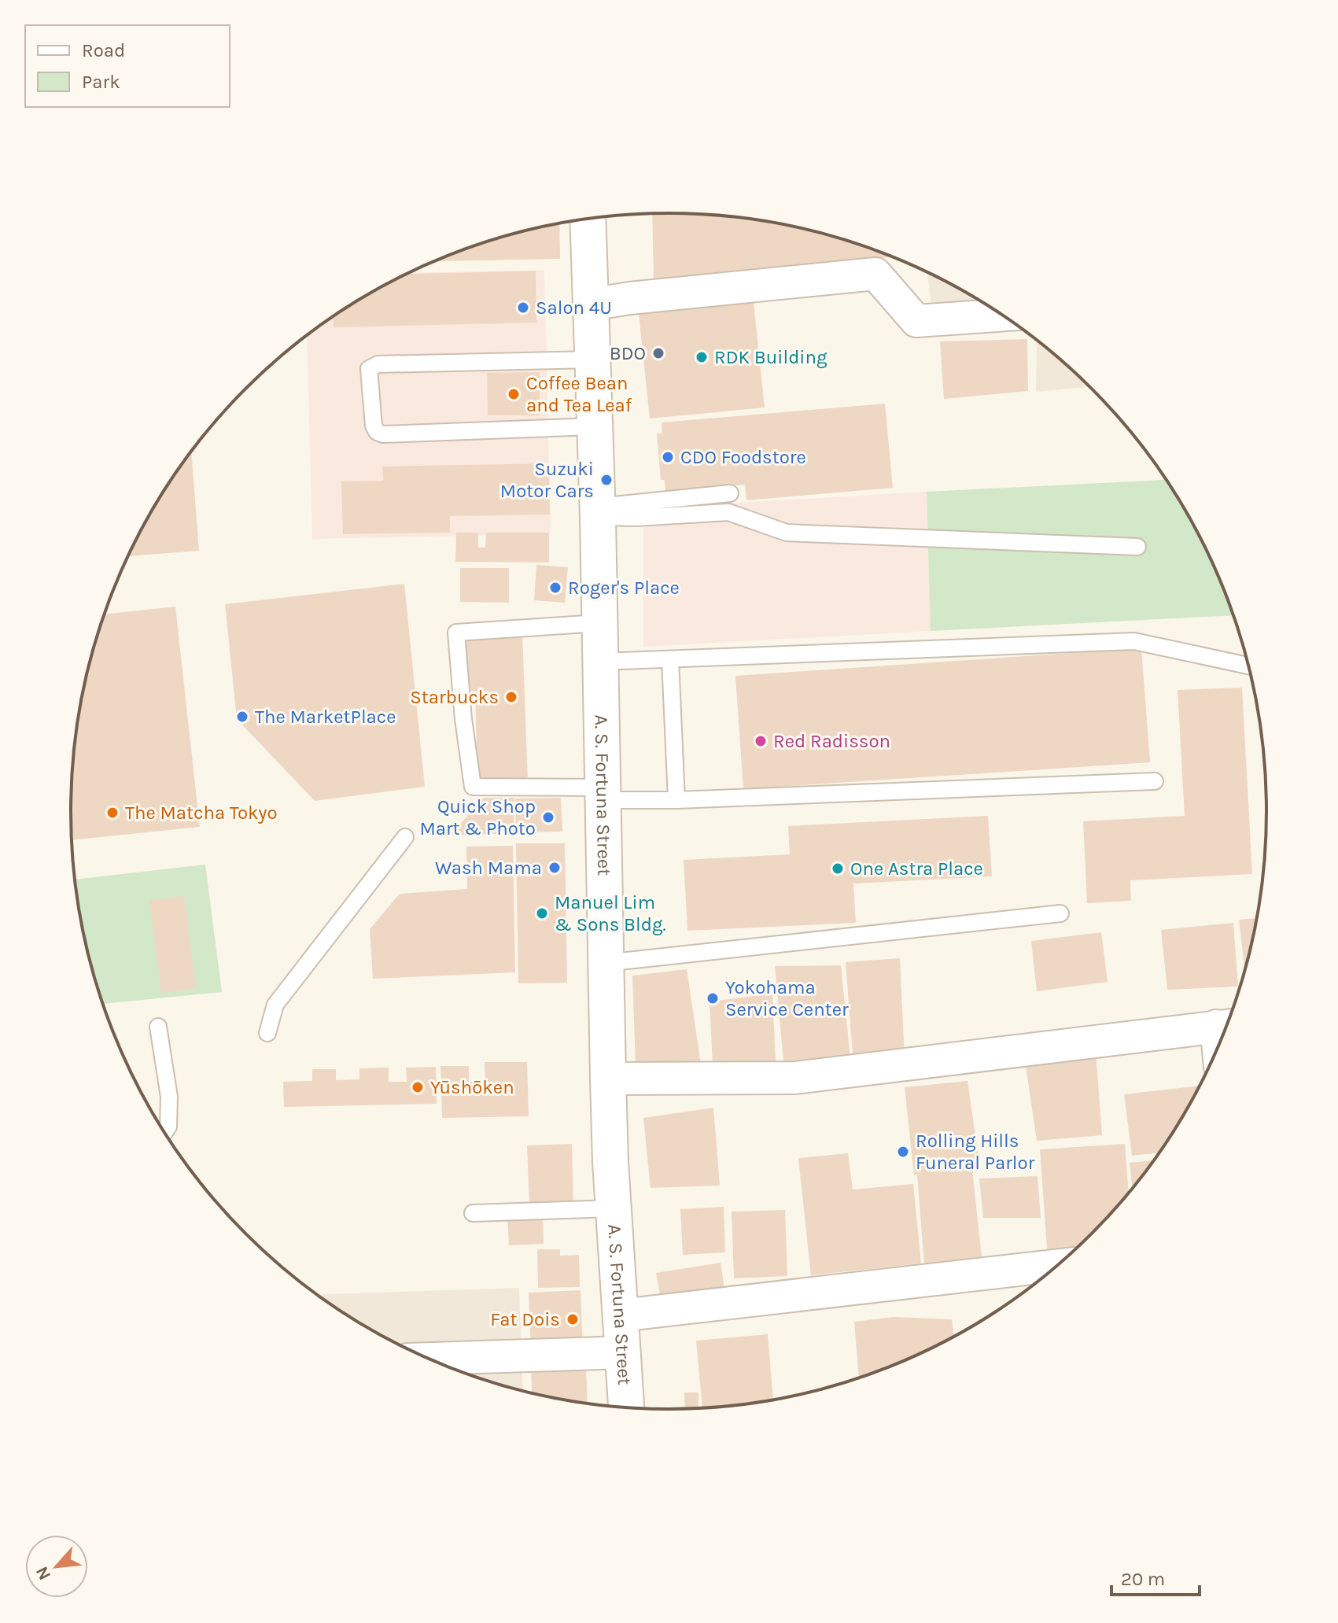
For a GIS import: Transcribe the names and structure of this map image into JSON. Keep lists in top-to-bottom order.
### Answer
{
  "streets": {
    "main road": ["A. S. Fortuna Street"]
  },
  "places": [
    "Salon 4U",
    "BDO",
    "RDK Building",
    "Coffee Bean and Tea Leaf",
    "CDO Foodstore",
    "Suzuki Motor Cars",
    "Roger's Place",
    "Starbucks",
    "The MarketPlace",
    "Red Radisson",
    "The Matcha Tokyo",
    "Quick Shop Mart & Photo",
    "Wash Mama",
    "One Astra Place",
    "Manuel Lim & Sons Bldg.",
    "Yokohama Service Center",
    "Yūshōken",
    "Rolling Hills Funeral Parlor",
    "Fat Dois"
  ],
  "legend": ["Road", "Park"],
  "scale_bar": "20 m",
  "north": "bottom left"
}
